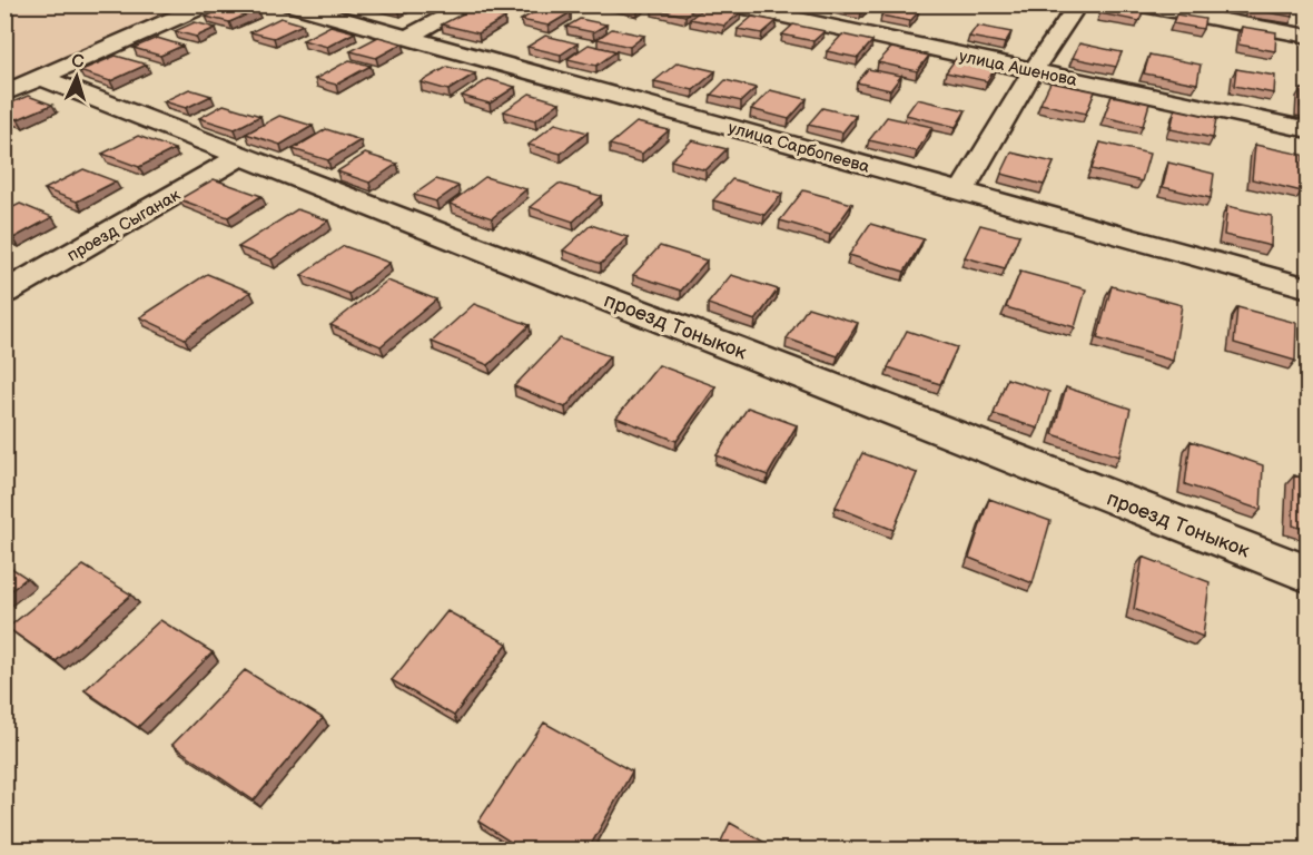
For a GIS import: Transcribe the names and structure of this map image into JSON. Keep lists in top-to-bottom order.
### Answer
{
  "streets": {
    "street": [
      "улица Ашенова",
      "улица Сарбопеева",
      "проезд Сыганак",
      "проезд Тоныкок"
    ]
  },
  "crossings": [
    ["проезд Сыганак", "проезд Тоныкок"]
  ],
  "north": "top"
}
